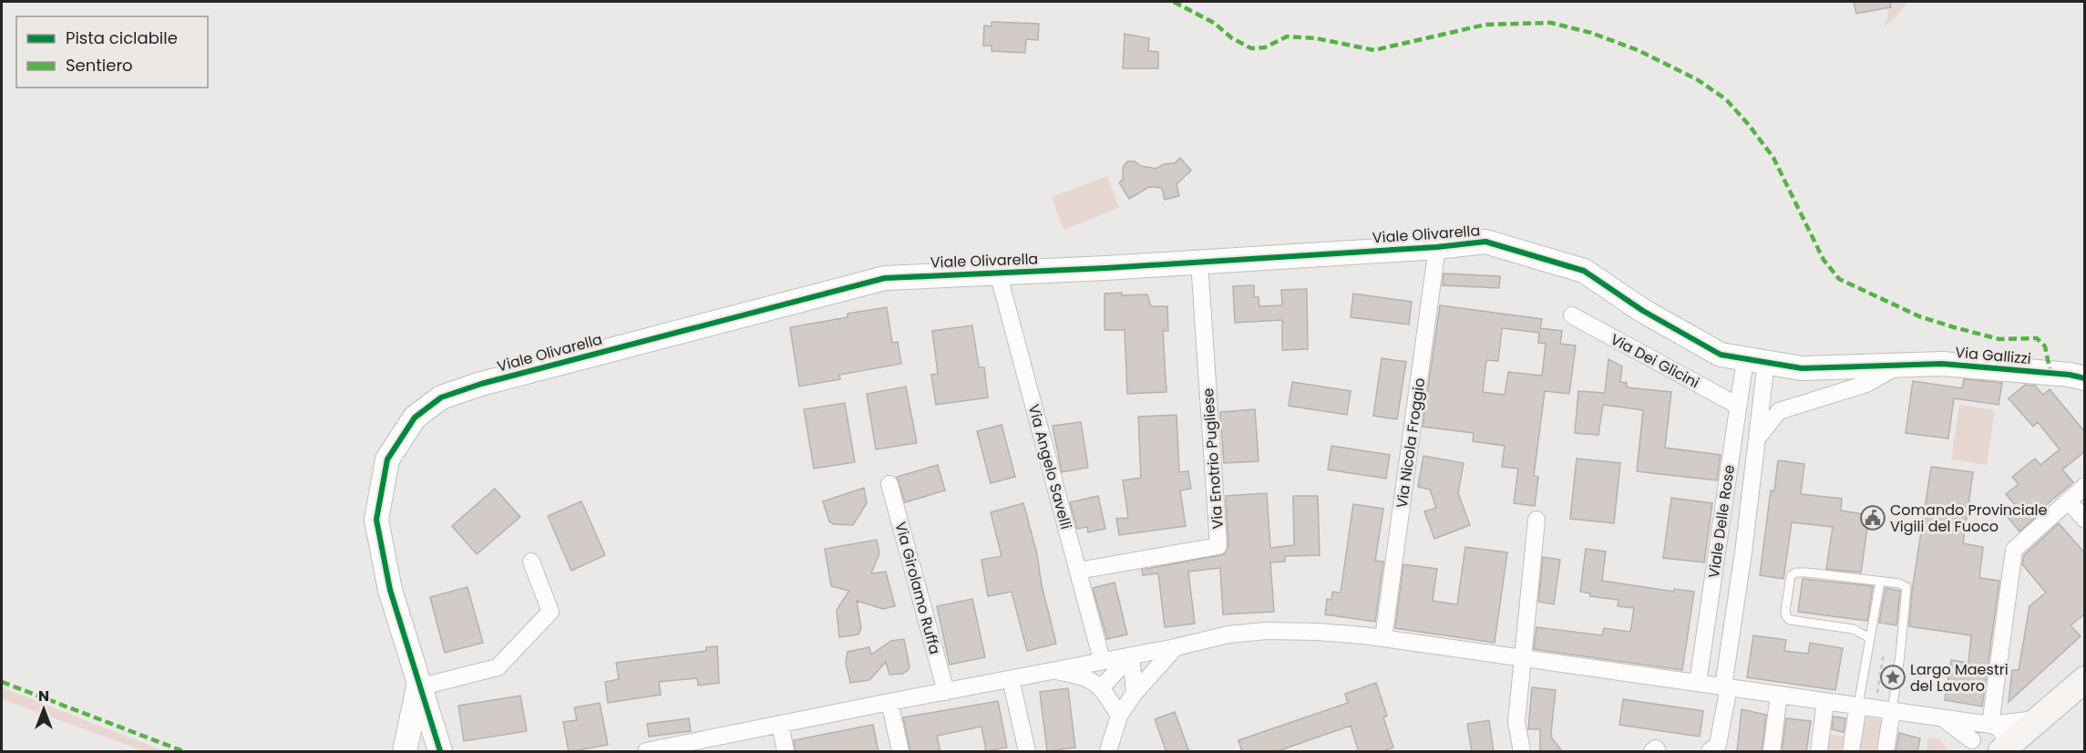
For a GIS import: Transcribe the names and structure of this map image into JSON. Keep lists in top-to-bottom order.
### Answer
{
  "streets": {
    "street": [
      "Viale Olivarella",
      "Via Gallizzi",
      "Via Dei Glicini",
      "Via Nicola Froggio",
      "Via Enotrio Pugliese",
      "Via Angelo Savelli",
      "Viale Delle Rose",
      "Via Girolamo Ruffa"
    ]
  },
  "crossings": [
    ["Viale Olivarella", "Via Gallizzi"],
    ["Viale Olivarella", "Via Nicola Froggio"],
    ["Viale Olivarella", "Via Enotrio Pugliese"],
    ["Viale Olivarella", "Via Angelo Savelli"],
    ["Viale Olivarella", "Viale Delle Rose"],
    ["Via Dei Glicini", "Viale Delle Rose"],
    ["Via Enotrio Pugliese", "Via Angelo Savelli"]
  ],
  "places": {
    "public building": ["Comando Provinciale Vigili del Fuoco"],
    "place": ["Largo Maestri del Lavoro"]
  },
  "legend": ["Pista ciclabile", "Sentiero"],
  "north": "top"
}
